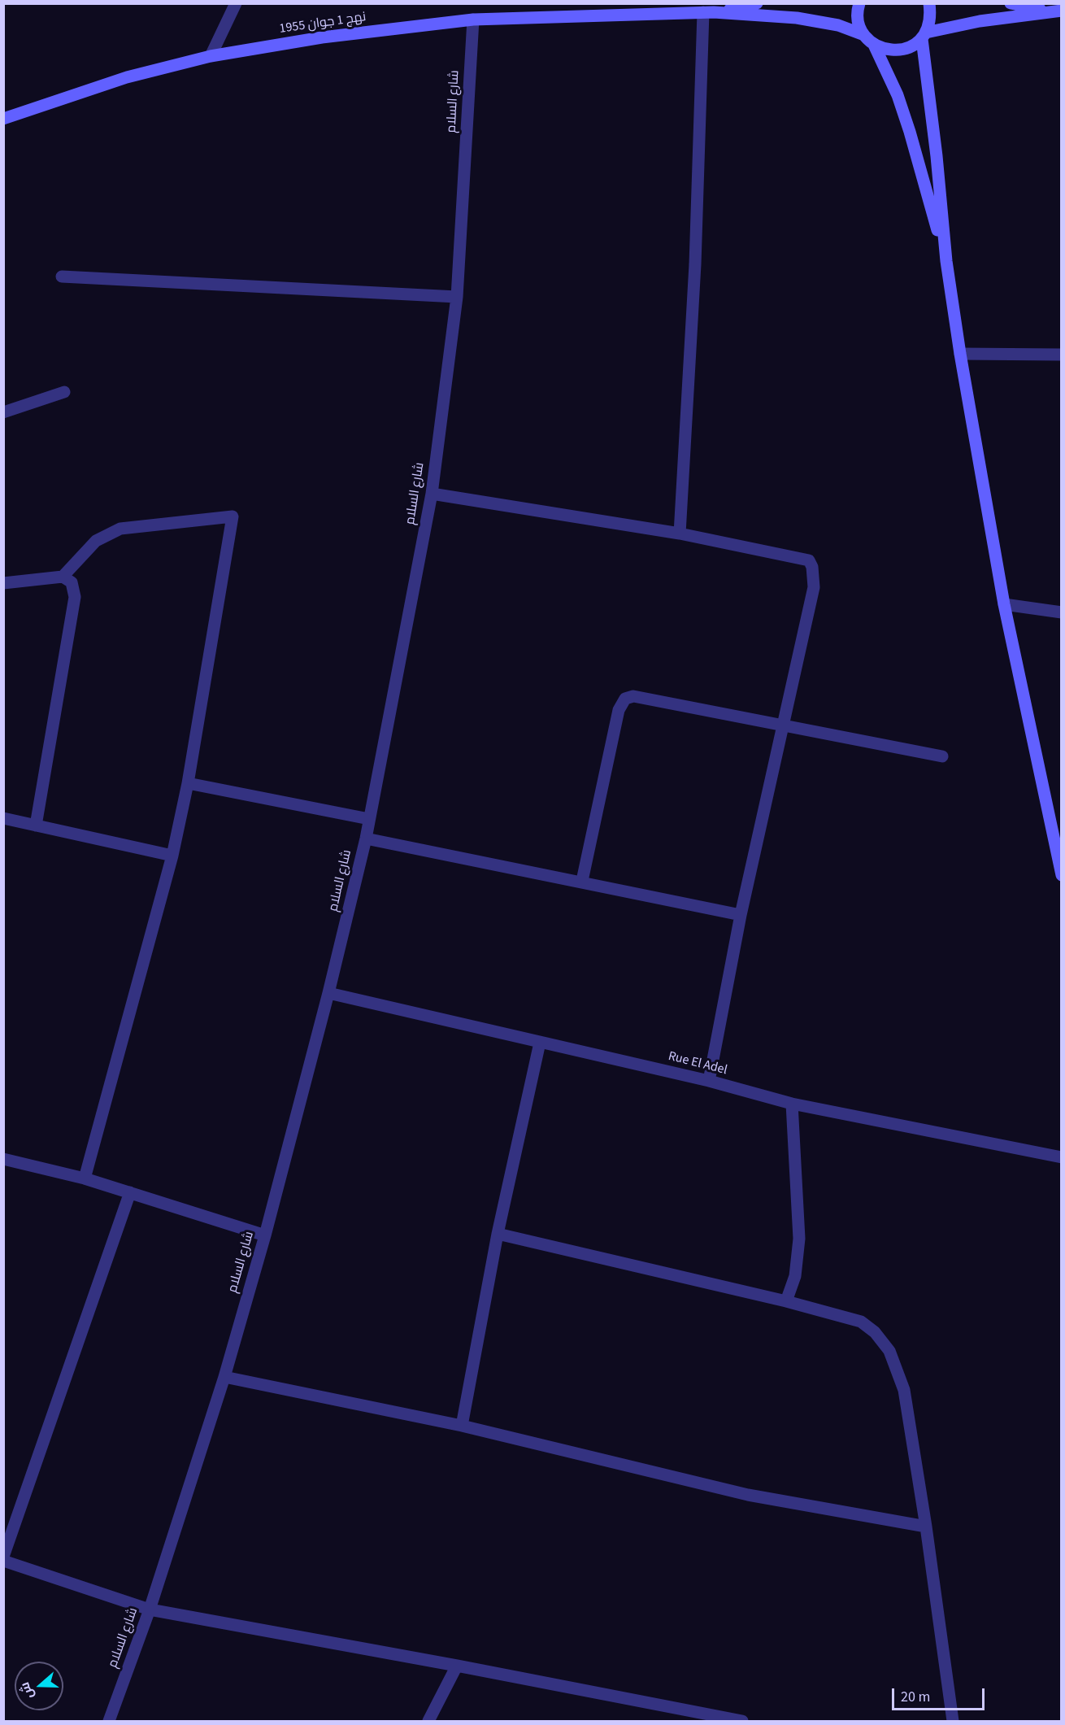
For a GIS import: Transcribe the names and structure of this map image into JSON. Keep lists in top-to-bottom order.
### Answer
{
  "streets": {
    "main road": ["نهج 1 جوان 1955"],
    "street": ["شارع السلام", "Rue El Adel"]
  },
  "crossings": [
    ["نهج 1 جوان 1955", "شارع السلام"],
    ["شارع السلام", "Rue El Adel"]
  ],
  "scale_bar": "20 m",
  "north": "left"
}
